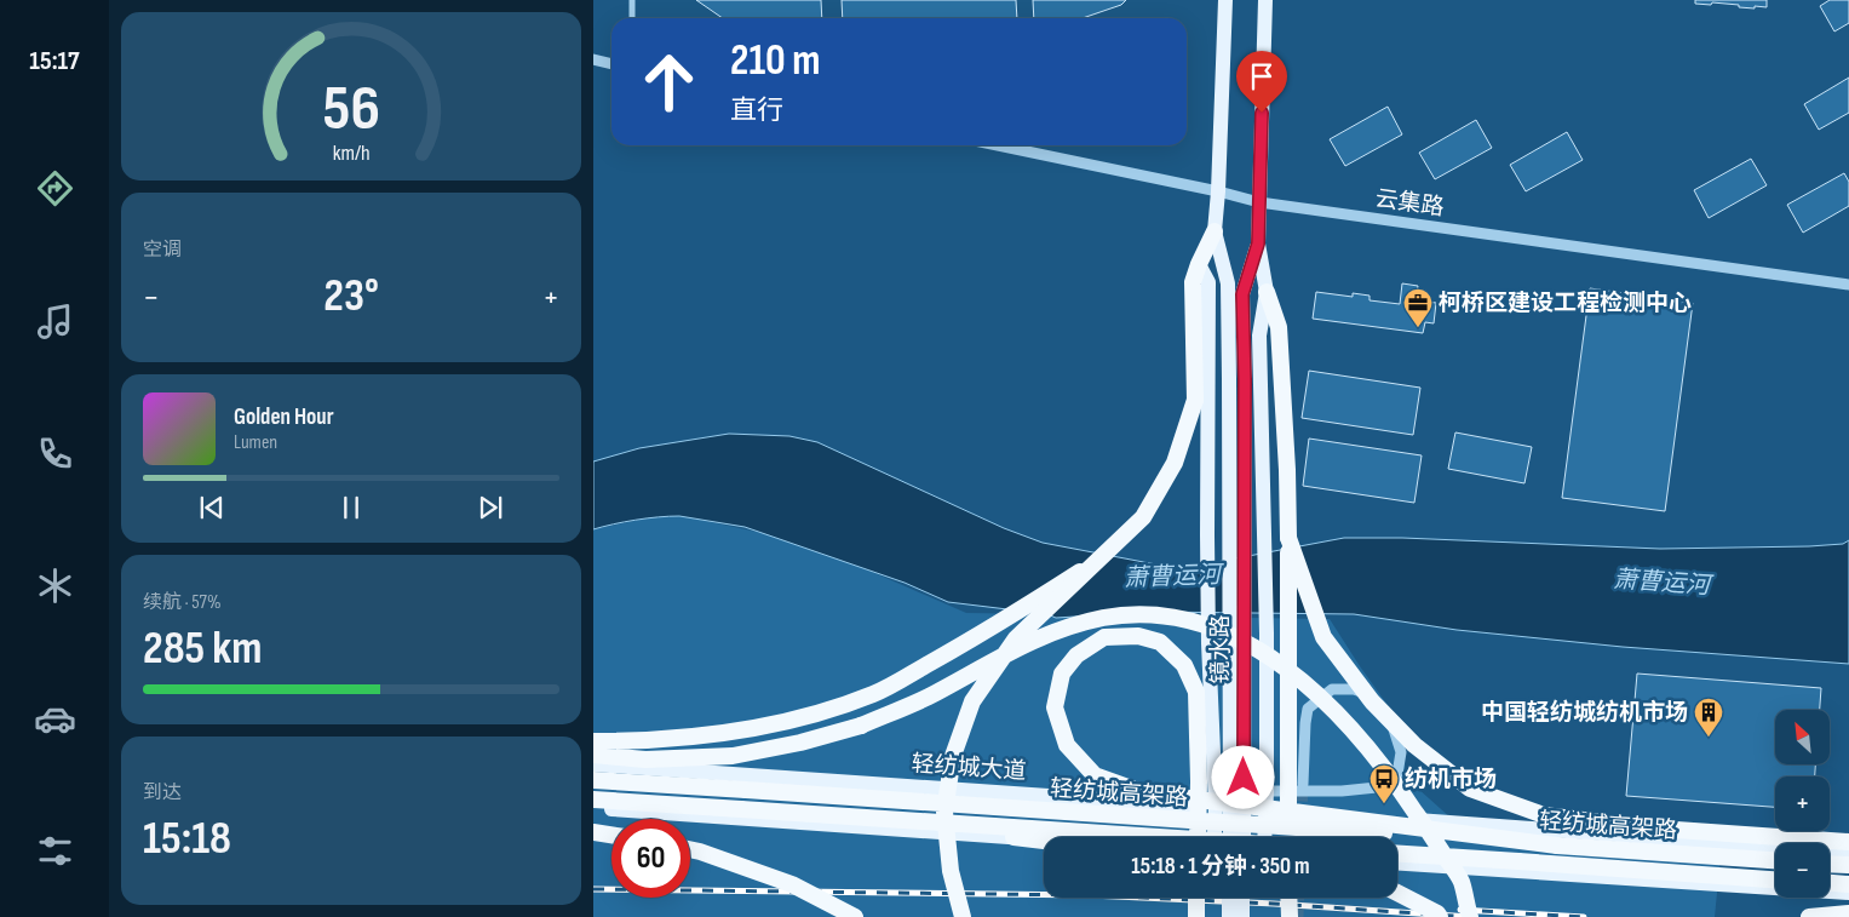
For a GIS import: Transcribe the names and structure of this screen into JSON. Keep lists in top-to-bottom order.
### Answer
{
  "streets": {
    "highway": ["轻纺城高架路"],
    "main road": ["镜水路", "轻纺城大道"],
    "street": ["云集路"]
  },
  "water": ["萧曹运河"],
  "places": {
    "office": ["柯桥区建设工程检测中心"],
    "building": ["中国轻纺城纺机市场"],
    "bus stop": ["纺机市场"]
  },
  "north": "top left",
  "page": {
    "tabs": "15:17",
    "turn": ["210 m", "直行"],
    "tile": [
      "空调",
      ["续航 · 57%", "285 km"],
      ["到达", "15:18"]
    ],
    "heat": ["−", "23°", "+"],
    "song": ["Golden Hour", "Lumen"],
    "map_buttons": ["+", "−"],
    "limit": "60",
    "trip": "15:18 · 1 分钟 · 350 m",
    "gauge": ["56", "km/h"]
  }
}
